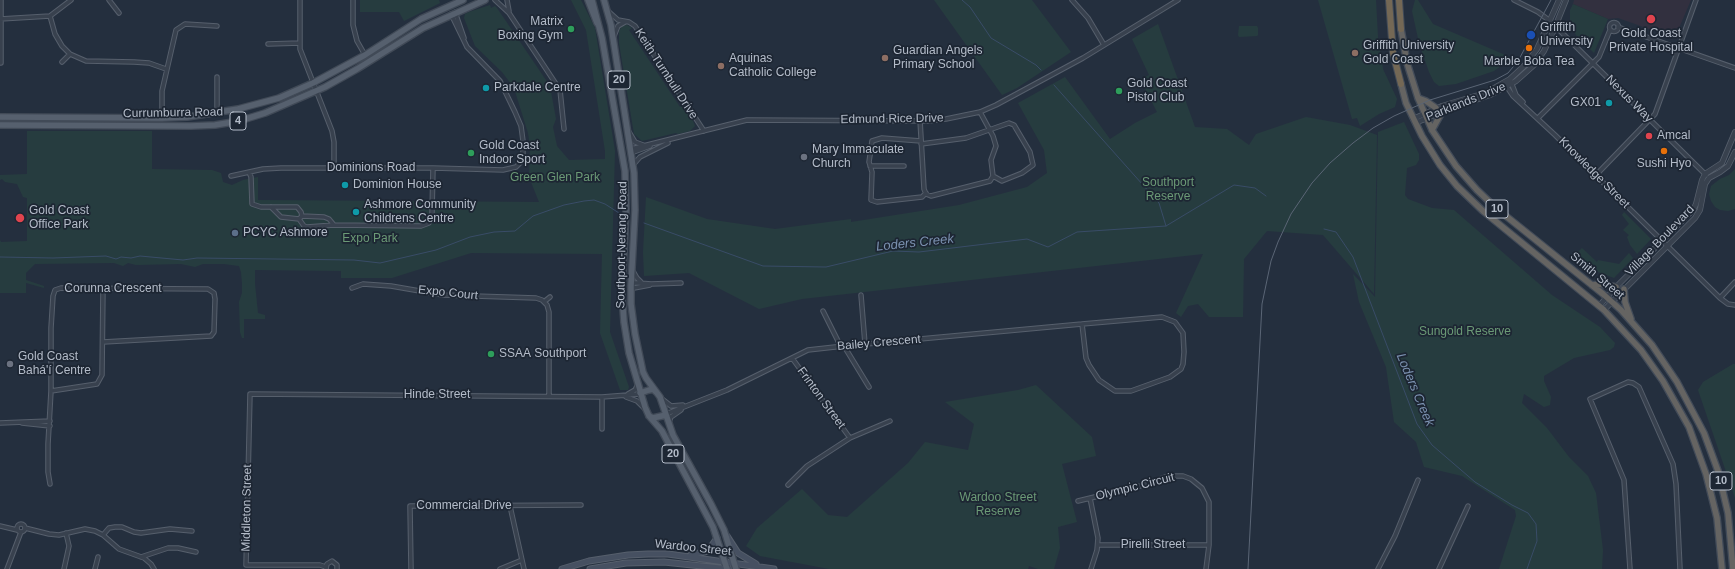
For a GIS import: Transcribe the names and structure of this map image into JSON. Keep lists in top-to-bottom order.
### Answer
{
  "streets": {
    "highway": ["10", "Smith Street"],
    "main road": [
      "20",
      "Currumburra Road",
      "4",
      "Southport-Nerang Road",
      "Wardoo Street"
    ],
    "street": [
      "Keith Turnbull Drive",
      "Nexus Way",
      "Parklands Drive",
      "Edmund Rice Drive",
      "Dominions Road",
      "Knowledge Street",
      "Village Boulevard",
      "Corunna Crescent",
      "Expo Court",
      "Bailey Crescent",
      "Hinde Street",
      "Frinton Street",
      "Olympic Circuit",
      "Commercial Drive",
      "Middleton Street",
      "Pirelli Street"
    ]
  },
  "crossings": [
    ["Keith Turnbull Drive", "Edmund Rice Drive"],
    ["Keith Turnbull Drive", "Southport-Nerang Road"],
    ["20", "Southport-Nerang Road"],
    ["20", "Bailey Crescent"],
    ["20", "Hinde Street"],
    ["20", "Wardoo Street"],
    ["Nexus Way", "Parklands Drive"],
    ["Nexus Way", "Village Boulevard"],
    ["Parklands Drive", "Knowledge Street"],
    ["Parklands Drive", "Smith Street"],
    ["Currumburra Road", "Dominions Road"],
    ["Edmund Rice Drive", "Southport-Nerang Road"],
    ["Knowledge Street", "Village Boulevard"],
    ["10", "Smith Street"],
    ["Village Boulevard", "Smith Street"],
    ["Southport-Nerang Road", "Bailey Crescent"],
    ["Southport-Nerang Road", "Hinde Street"],
    ["Bailey Crescent", "Frinton Street"],
    ["Hinde Street", "Middleton Street"],
    ["Olympic Circuit", "Pirelli Street"]
  ],
  "water": ["Loders Creek"],
  "parks": [
    "Green Glen Park",
    "Southport Reserve",
    "Expo Park",
    "Sungold Reserve",
    "Wardoo Street Reserve"
  ],
  "places": [
    "Gold Coast Private Hospital",
    "Matrix Boxing Gym",
    "Griffith University",
    "Marble Boba Tea",
    "Griffith University Gold Coast",
    "Guardian Angels Primary School",
    "Aquinas Catholic College",
    "Parkdale Centre",
    "Gold Coast Pistol Club",
    "GX01",
    "Amcal",
    "Sushi Hyo",
    "Gold Coast Indoor Sport",
    "Mary Immaculate Church",
    "Dominion House",
    "Ashmore Community Childrens Centre",
    "Gold Coast Office Park",
    "PCYC Ashmore",
    "SSAA Southport",
    "Gold Coast Bahá'í Centre"
  ]
}
